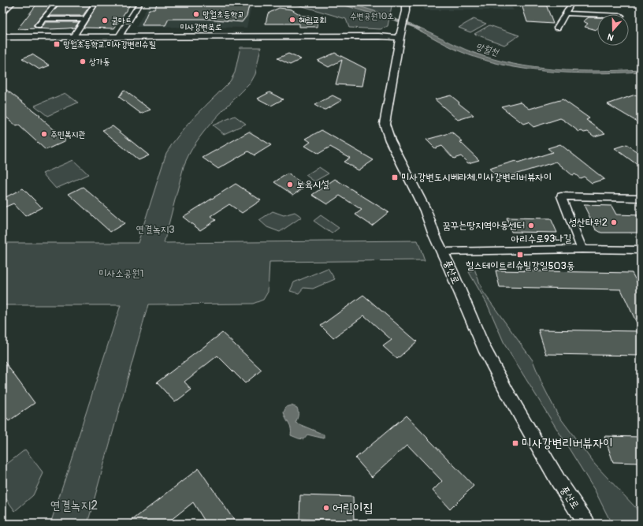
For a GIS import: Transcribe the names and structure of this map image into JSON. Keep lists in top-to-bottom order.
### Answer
{
  "streets": {
    "street": ["미사강변북로", "아리수로93나길", "풍산로"]
  },
  "crossings": [
    ["미사강변북로", "풍산로"],
    ["아리수로93나길", "풍산로"]
  ],
  "water": ["망월천"],
  "parks": [
    "수변공원10호",
    "연결녹지3",
    "미사소공원1",
    "연결녹지2"
  ],
  "places": {
    "other": [
      "망월초등학교",
      "혜림교회",
      "쿨마트",
      "상가동",
      "주민복지관",
      "보육시설",
      "성산타워2",
      "꿈꾸는땅지역아동센터",
      "어린이집"
    ],
    "transit": [
      "망월초등학교.미사강변리슈빌",
      "미사강변도시베라체.미사강변리버뷰자이",
      "힐스테이트리슈빌강일503동",
      "미사강변리버뷰자이"
    ]
  },
  "north": "bottom"
}
